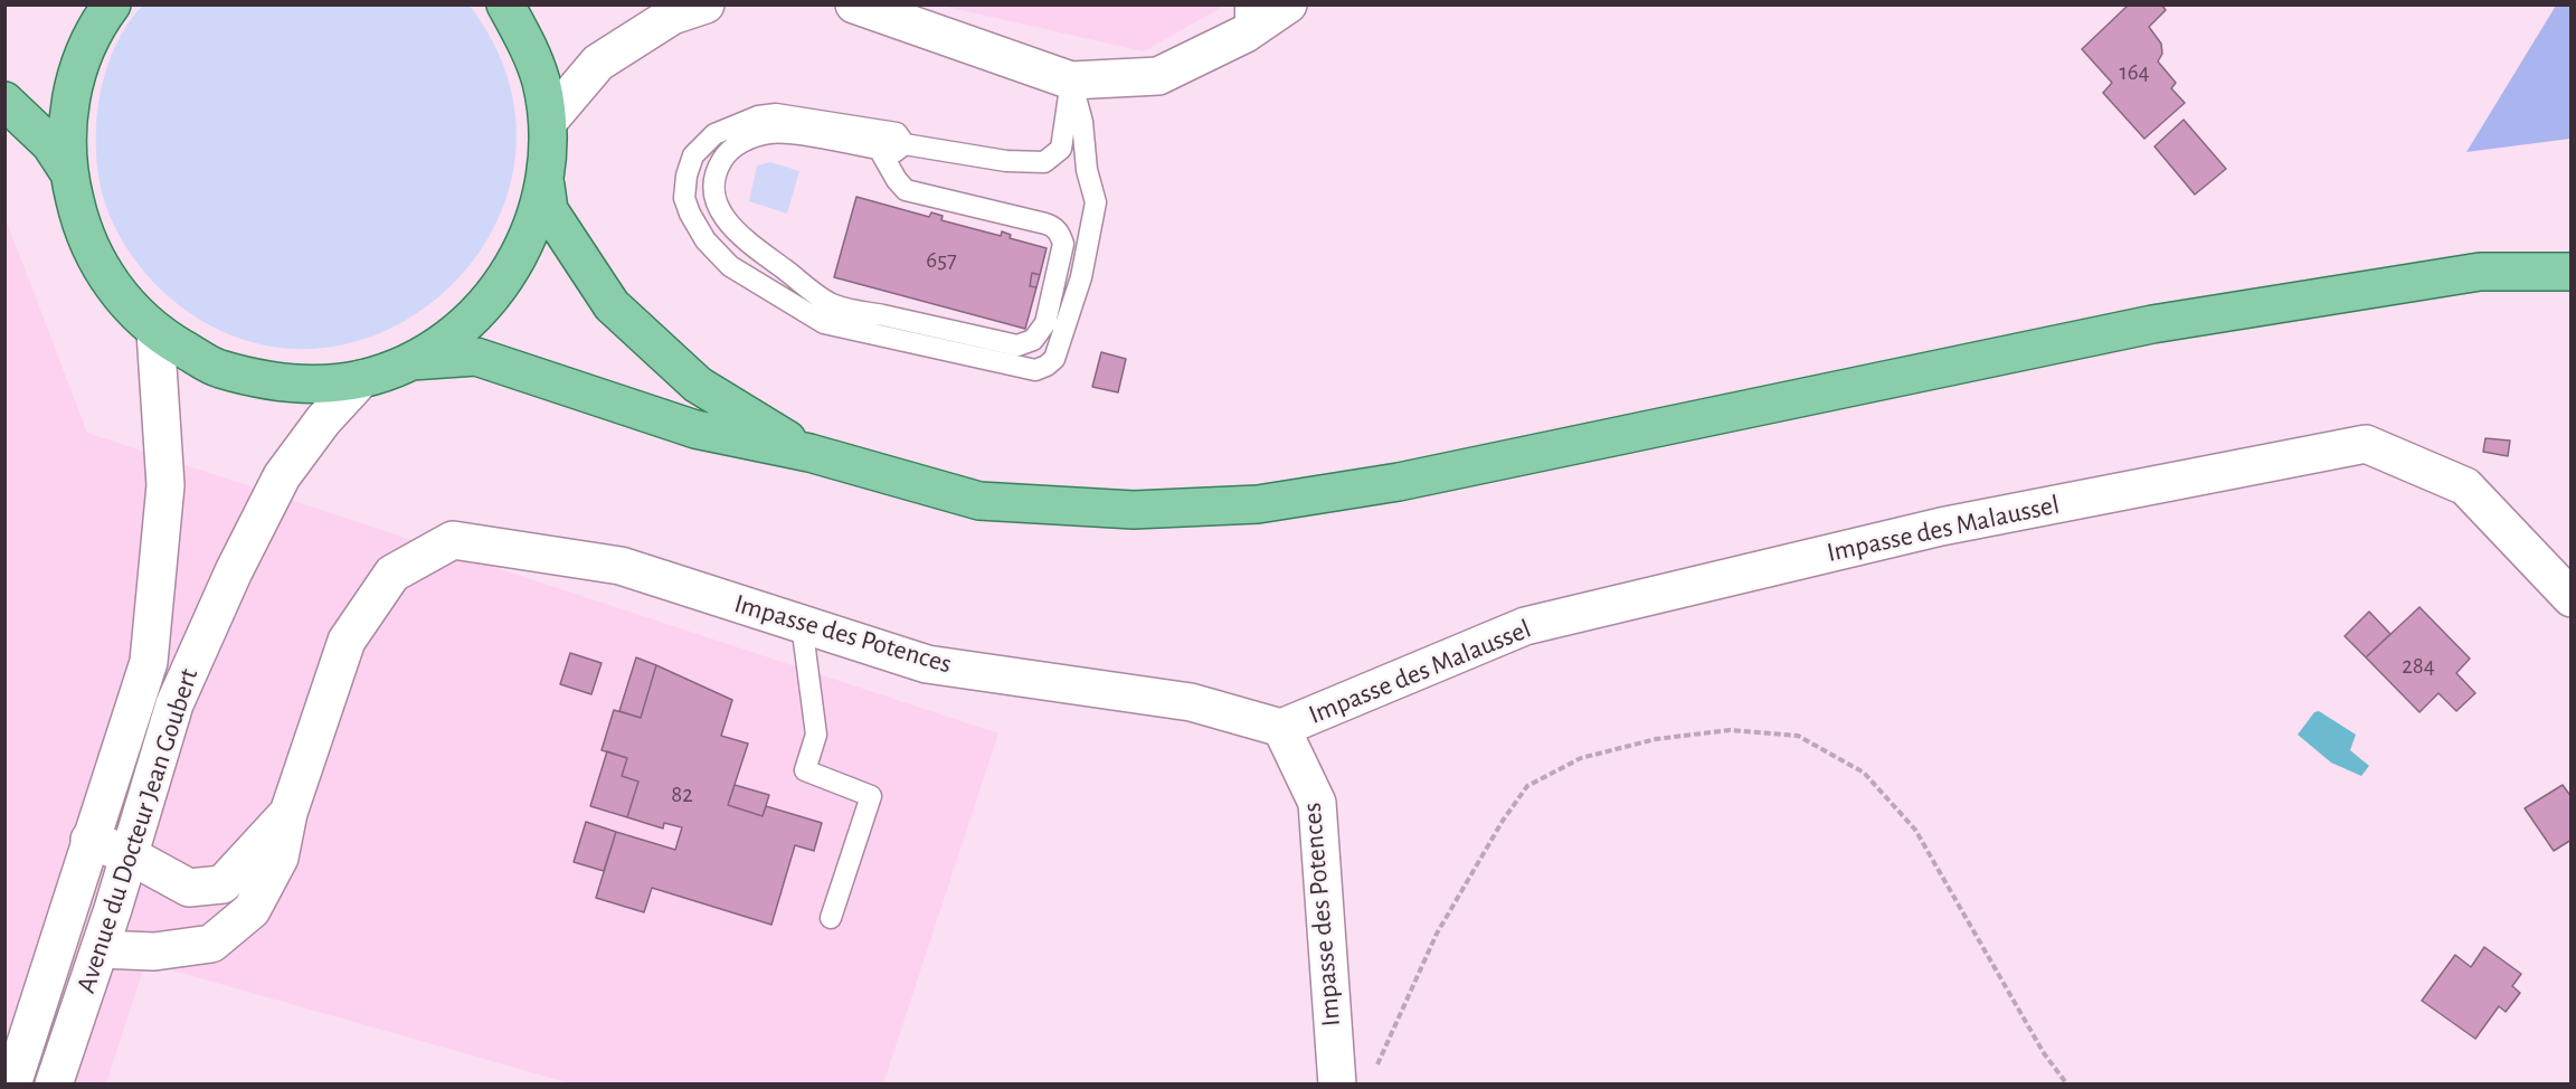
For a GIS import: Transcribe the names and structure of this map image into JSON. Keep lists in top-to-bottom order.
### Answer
{
  "streets": {
    "street": ["Impasse des Malaussel", "Impasse des Potences", "Avenue du Docteur Jean Goubert"]
  },
  "crossings": [
    ["Impasse des Malaussel", "Impasse des Potences"],
    ["Impasse des Potences", "Avenue du Docteur Jean Goubert"]
  ],
  "house_numbers": [
    "164",
    "657",
    "284",
    "82"
  ]
}
